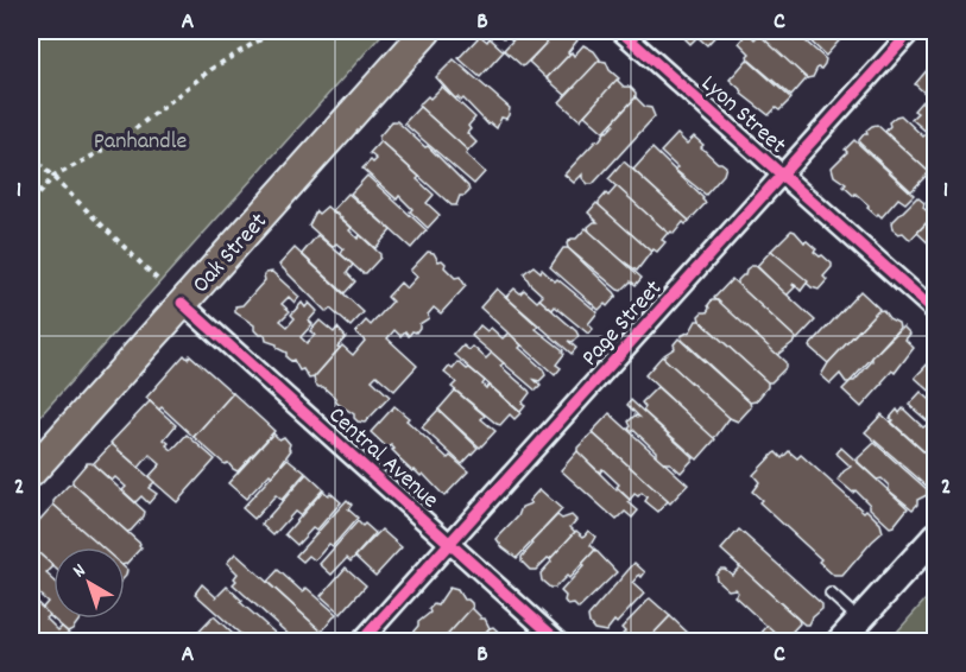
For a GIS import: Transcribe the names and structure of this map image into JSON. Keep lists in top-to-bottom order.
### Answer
{
  "streets": {
    "main road": ["Oak Street"],
    "street": ["Lyon Street", "Page Street", "Central Avenue"]
  },
  "crossings": [
    ["Lyon Street", "Page Street"],
    ["Oak Street", "Central Avenue"],
    ["Page Street", "Central Avenue"]
  ],
  "parks": ["Panhandle"],
  "north": "top left",
  "grid": {
    "columns": ["A", "B", "C"],
    "rows": ["1", "2"]
  }
}
